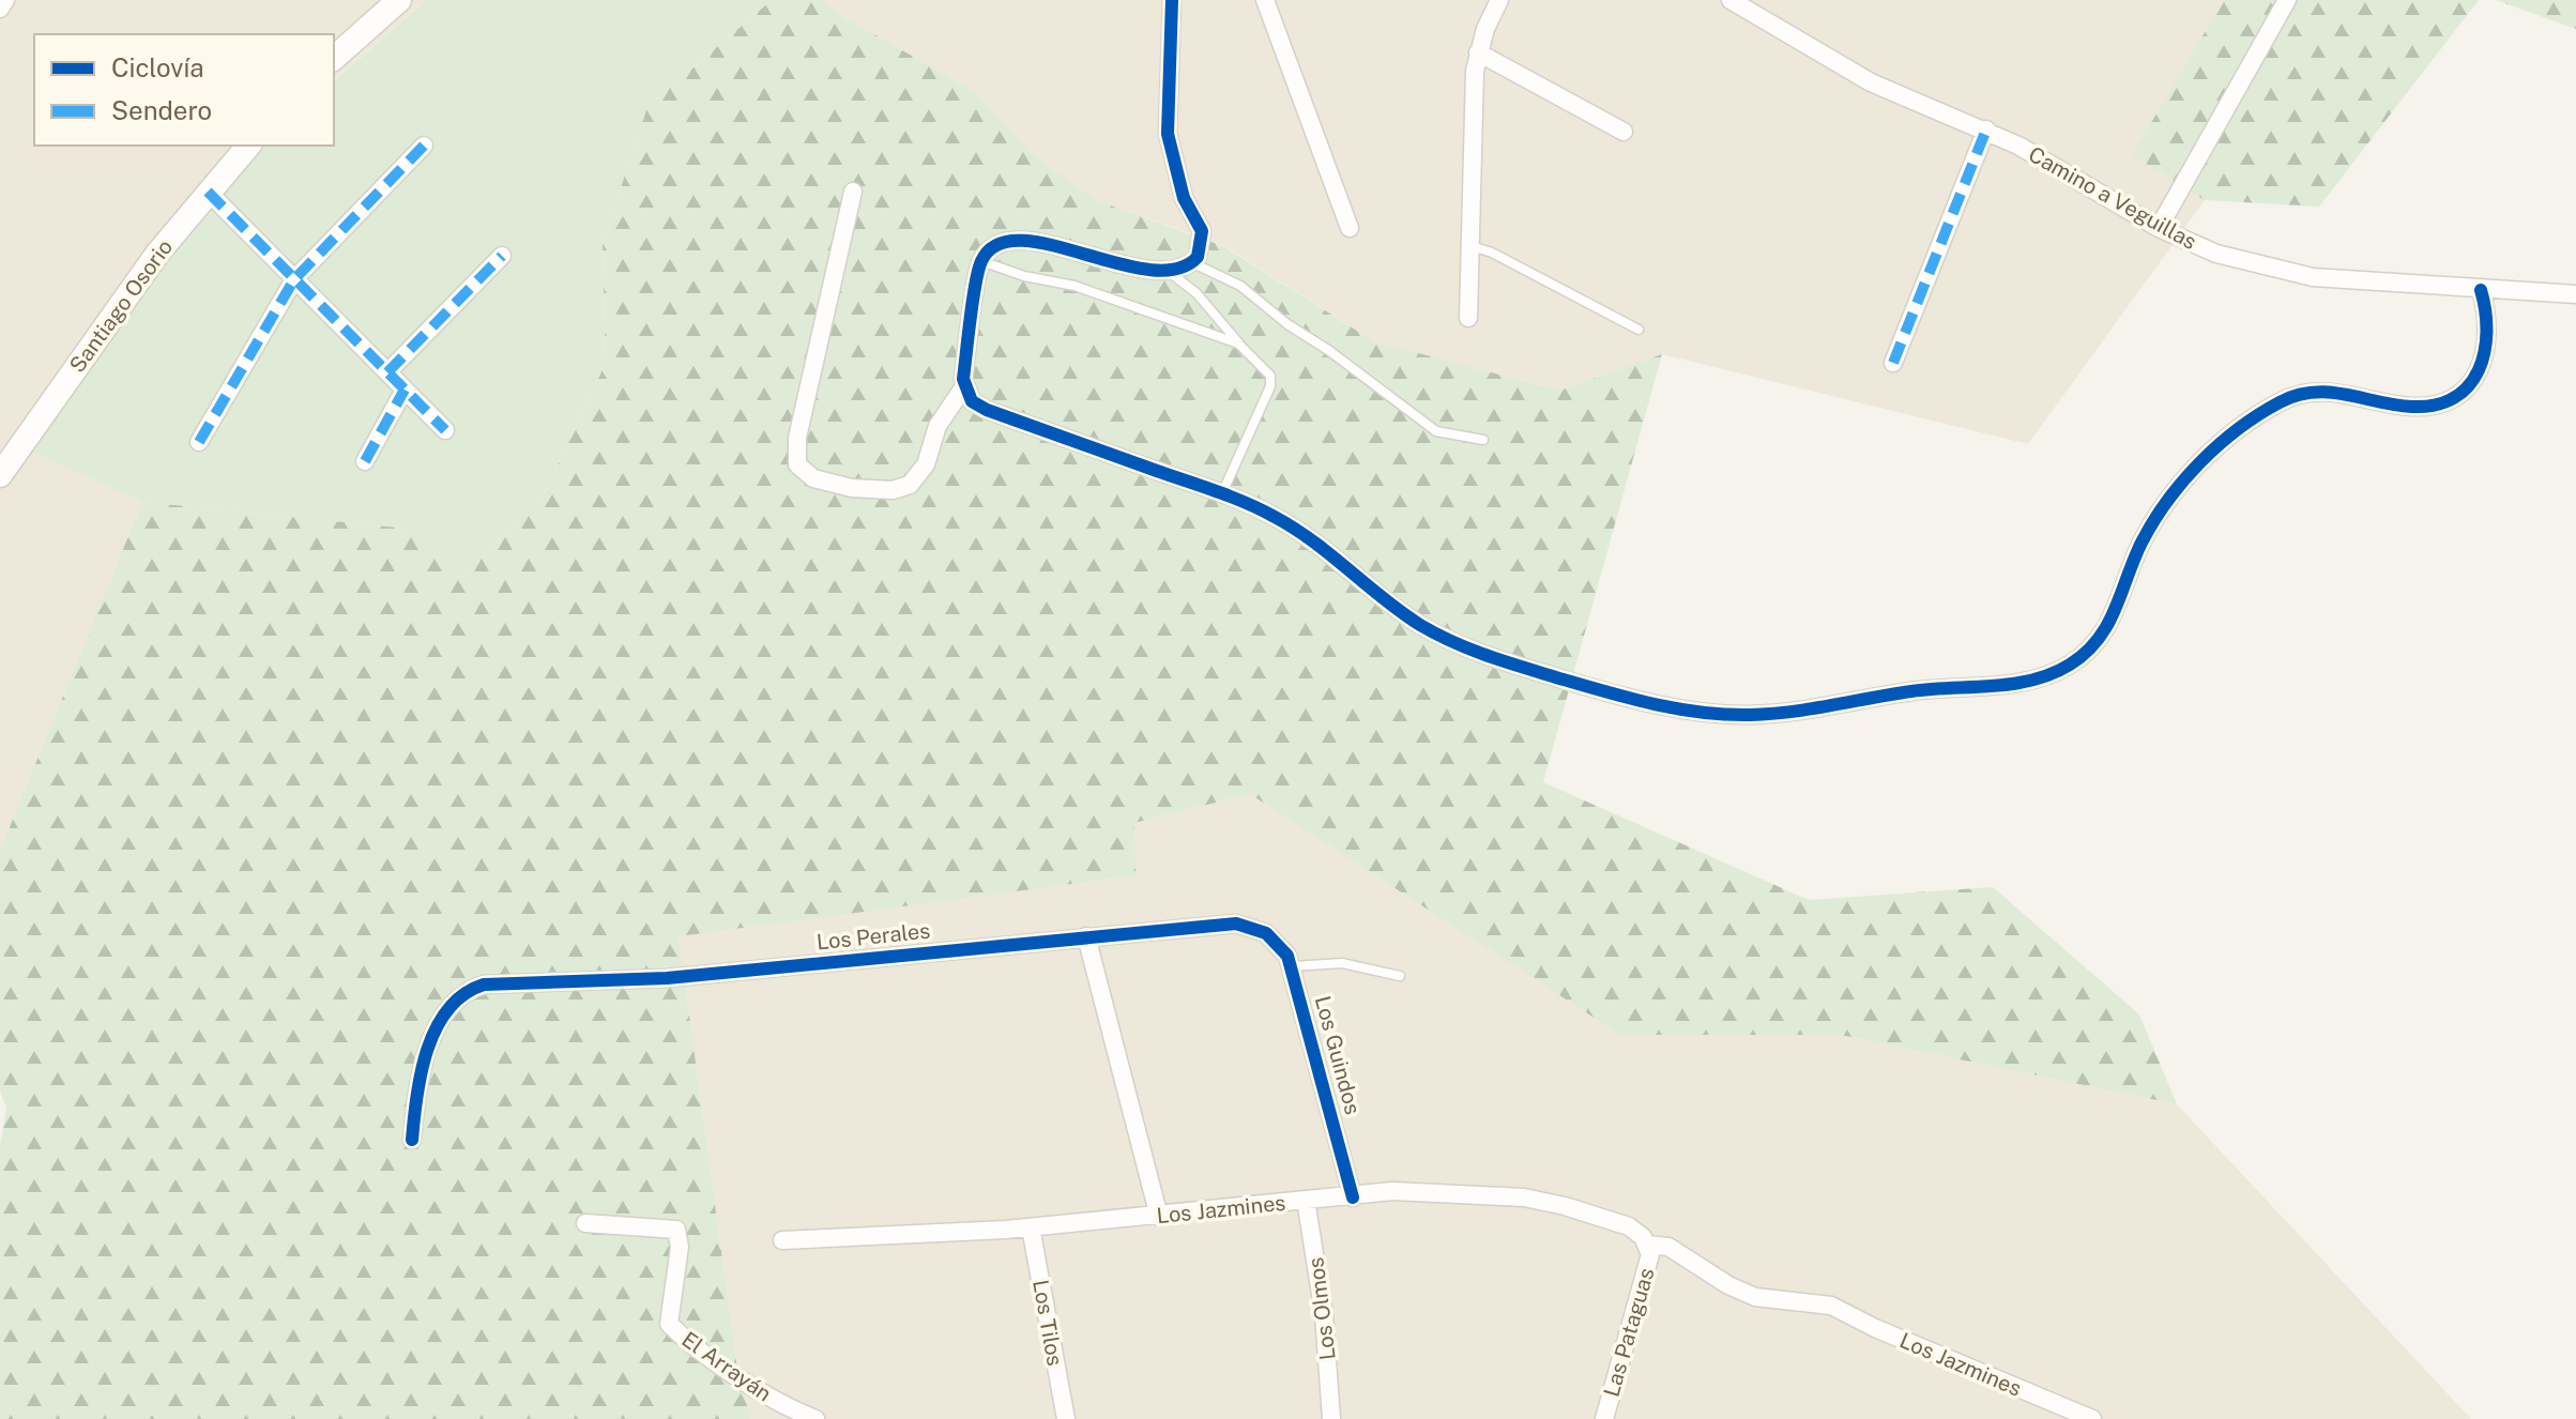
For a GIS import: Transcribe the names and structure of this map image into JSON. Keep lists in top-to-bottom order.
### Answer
{
  "streets": {
    "street": [
      "Camino a Veguillas",
      "Santiago Osorio",
      "Los Perales",
      "Los Guindos",
      "Los Jazmines",
      "Los Olmos",
      "Los Tilos",
      "Las Pataguas",
      "El Arrayán"
    ]
  },
  "crossings": [
    ["Los Perales", "Los Guindos"],
    ["Los Guindos", "Los Jazmines"],
    ["Los Jazmines", "Los Olmos"],
    ["Los Jazmines", "Los Tilos"],
    ["Los Jazmines", "Las Pataguas"]
  ],
  "legend": ["Ciclovía", "Sendero"]
}
